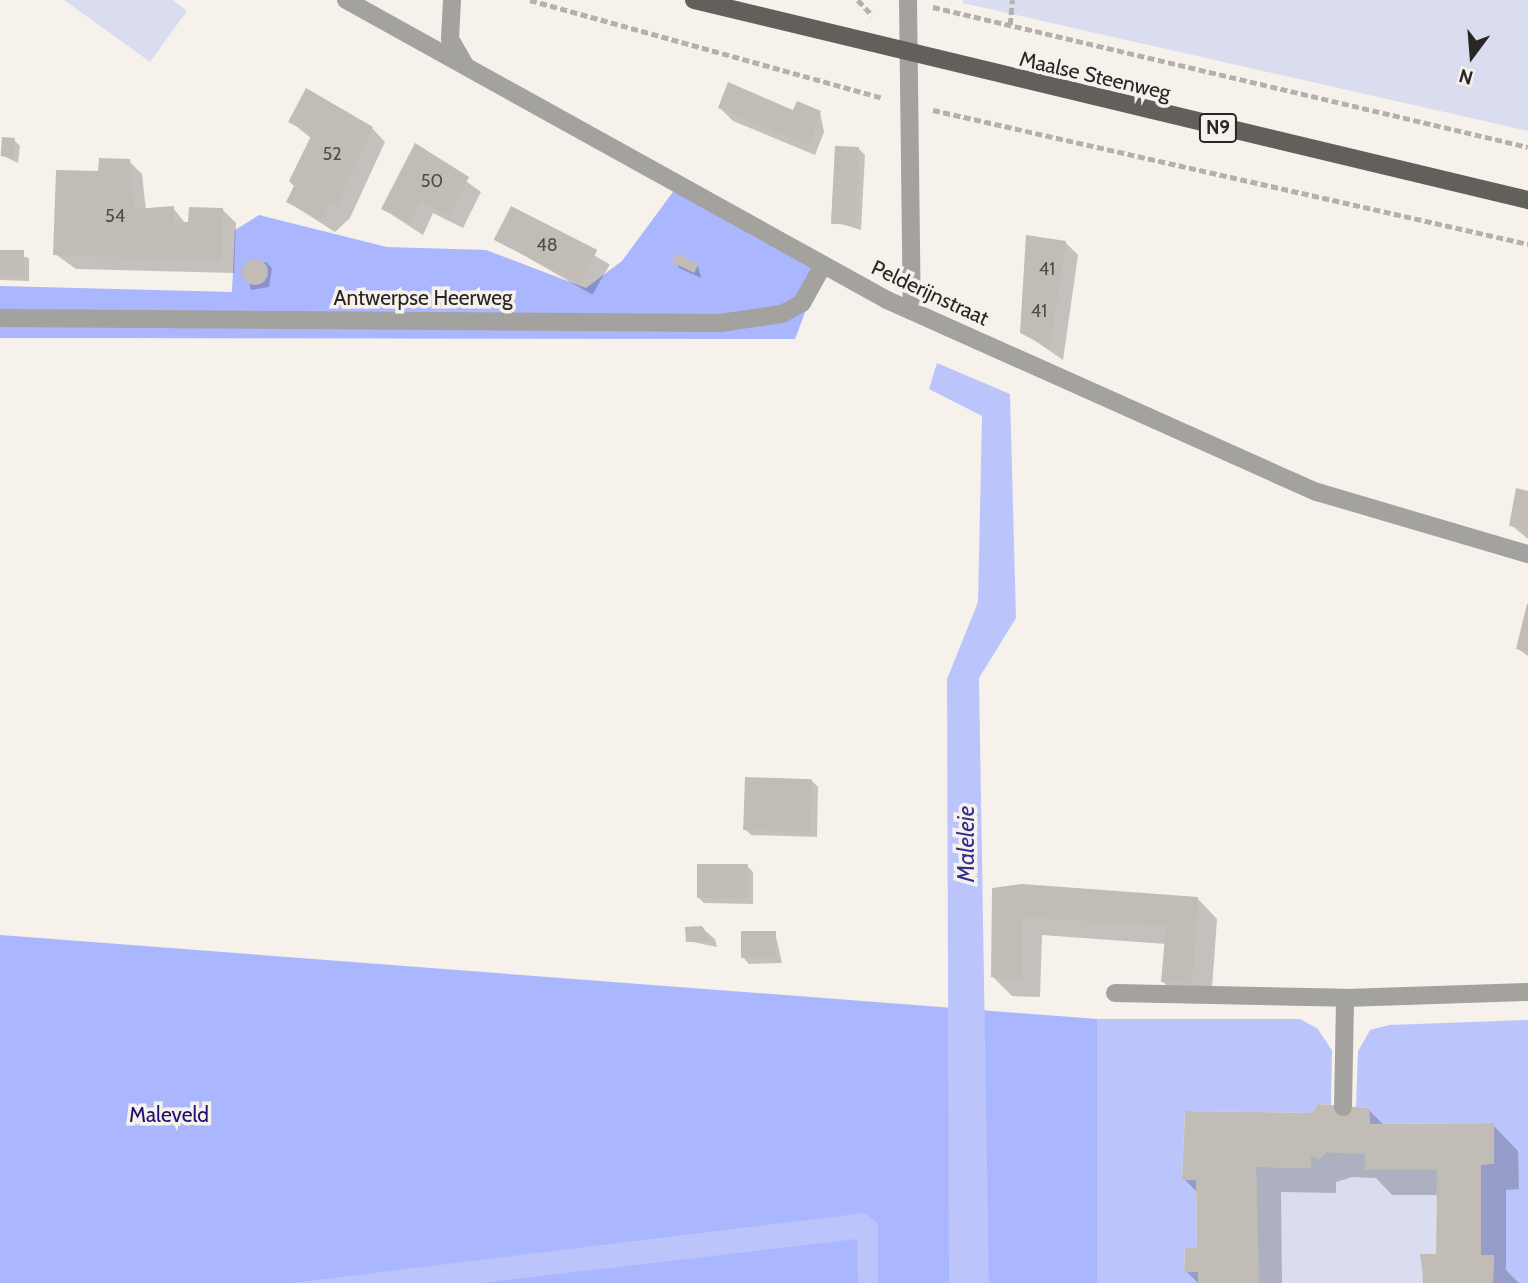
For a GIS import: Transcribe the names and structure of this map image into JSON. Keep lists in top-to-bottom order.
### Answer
{
  "streets": {
    "main road": ["Maalse Steenweg", "N9"],
    "street": ["Pelderijnstraat", "Antwerpse Heerweg"]
  },
  "crossings": [
    ["Pelderijnstraat", "Antwerpse Heerweg"]
  ],
  "water": ["Maleleie"],
  "parks": ["Maleveld"],
  "house_numbers": [
    "52",
    "50",
    "54",
    "48",
    "41",
    "41"
  ],
  "north": "bottom"
}
